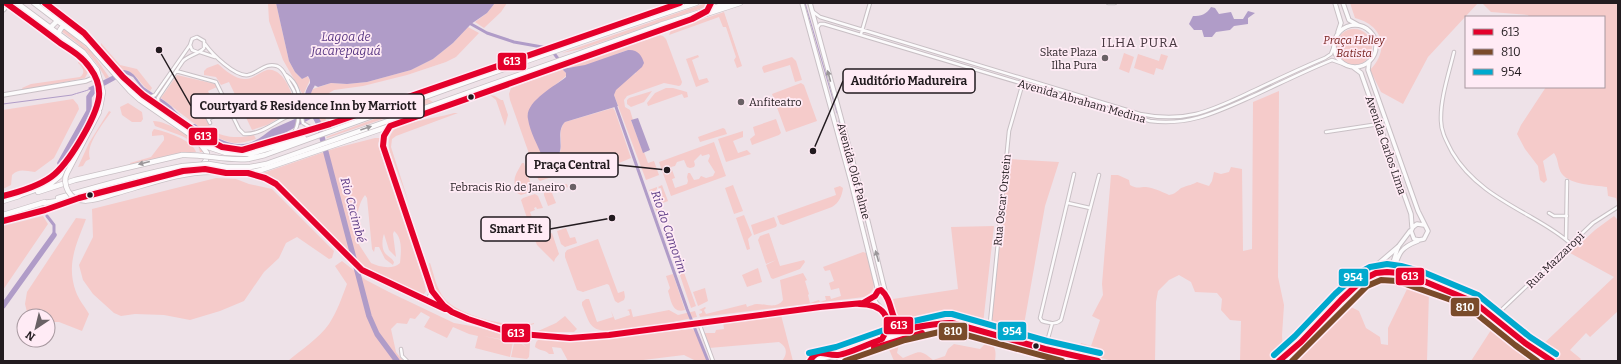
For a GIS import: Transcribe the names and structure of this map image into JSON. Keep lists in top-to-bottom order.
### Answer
{
  "streets": {
    "street": [
      "Avenida Abraham Medina",
      "Avenida Carlos Lima",
      "Avenida Olof Palme",
      "Rua Oscar Orstein",
      "Rua Mazzaropi"
    ]
  },
  "crossings": [
    ["Avenida Abraham Medina", "Avenida Carlos Lima"],
    ["Avenida Abraham Medina", "Avenida Olof Palme"],
    ["Avenida Abraham Medina", "Rua Oscar Orstein"]
  ],
  "districts": ["ILHA PURA"],
  "water": ["Lagoa de Jacarepaguá", "Rio Cacimbé", "Rio do Camorim"],
  "parks": ["Praça Helley Batista"],
  "places": [
    "Courtyard & Residence Inn by Marriott",
    "Skate Plaza Ilha Pura",
    "Anfiteatro",
    "Auditório Madureira",
    "Praça Central",
    "Febracis Rio de Janeiro",
    "Smart Fit"
  ],
  "lines": ["transit line 613", "transit line 954", "transit line 810"],
  "legend": ["613", "810", "954"],
  "north": "bottom left"
}
